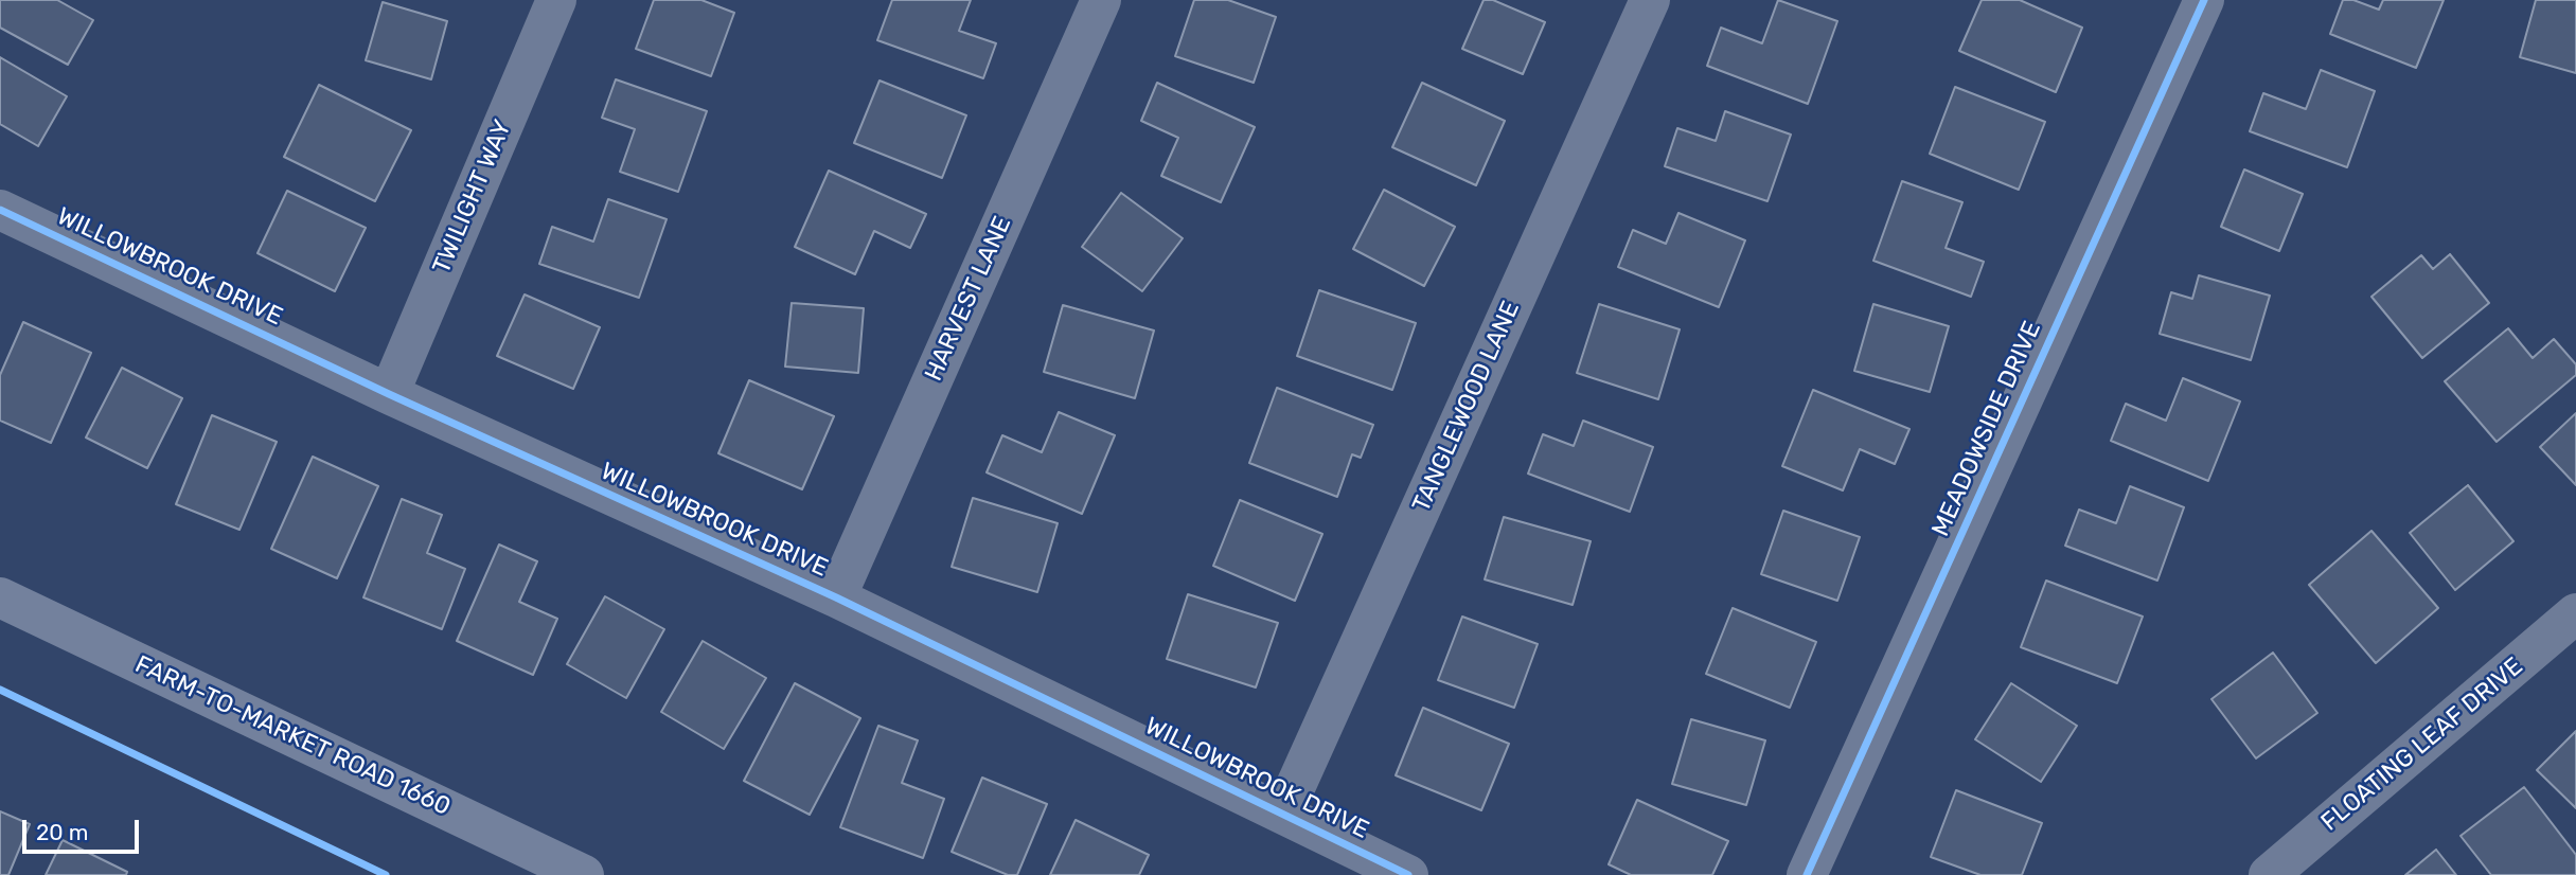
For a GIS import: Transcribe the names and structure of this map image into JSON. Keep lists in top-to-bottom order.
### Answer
{
  "streets": {
    "main road": ["FARM-TO-MARKET ROAD 1660"],
    "street": [
      "TWILIGHT WAY",
      "WILLOWBROOK DRIVE",
      "HARVEST LANE",
      "TANGLEWOOD LANE",
      "MEADOWSIDE DRIVE",
      "FLOATING LEAF DRIVE"
    ]
  },
  "crossings": [
    ["TWILIGHT WAY", "WILLOWBROOK DRIVE"],
    ["WILLOWBROOK DRIVE", "HARVEST LANE"],
    ["WILLOWBROOK DRIVE", "TANGLEWOOD LANE"]
  ],
  "scale_bar": "20 m"
}
